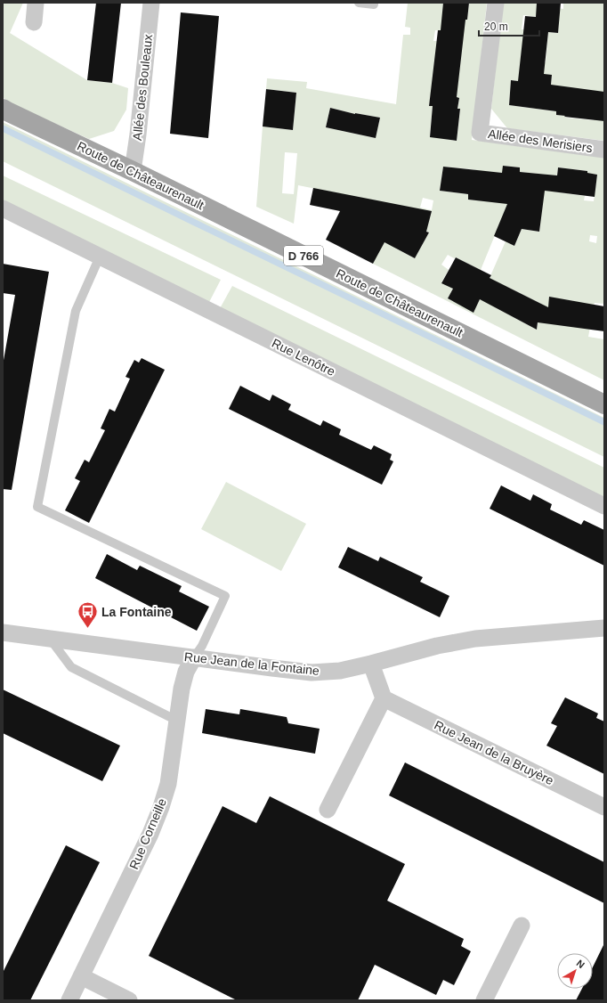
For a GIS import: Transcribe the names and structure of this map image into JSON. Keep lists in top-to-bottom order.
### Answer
{
  "streets": {
    "main road": ["Route de Châteaurenault", "D 766"],
    "street": [
      "Allée des Bouleaux",
      "Allée des Merisiers",
      "Rue Lenôtre",
      "Rue Jean de la Fontaine",
      "Rue Jean de la Bruyère",
      "Rue Corneille"
    ]
  },
  "crossings": [
    ["Allée des Bouleaux", "Route de Châteaurenault"],
    ["Rue Jean de la Fontaine", "Rue Corneille"]
  ],
  "places": {
    "bus stop": ["La Fontaine"]
  },
  "scale_bar": "20 m",
  "north": "top right"
}
